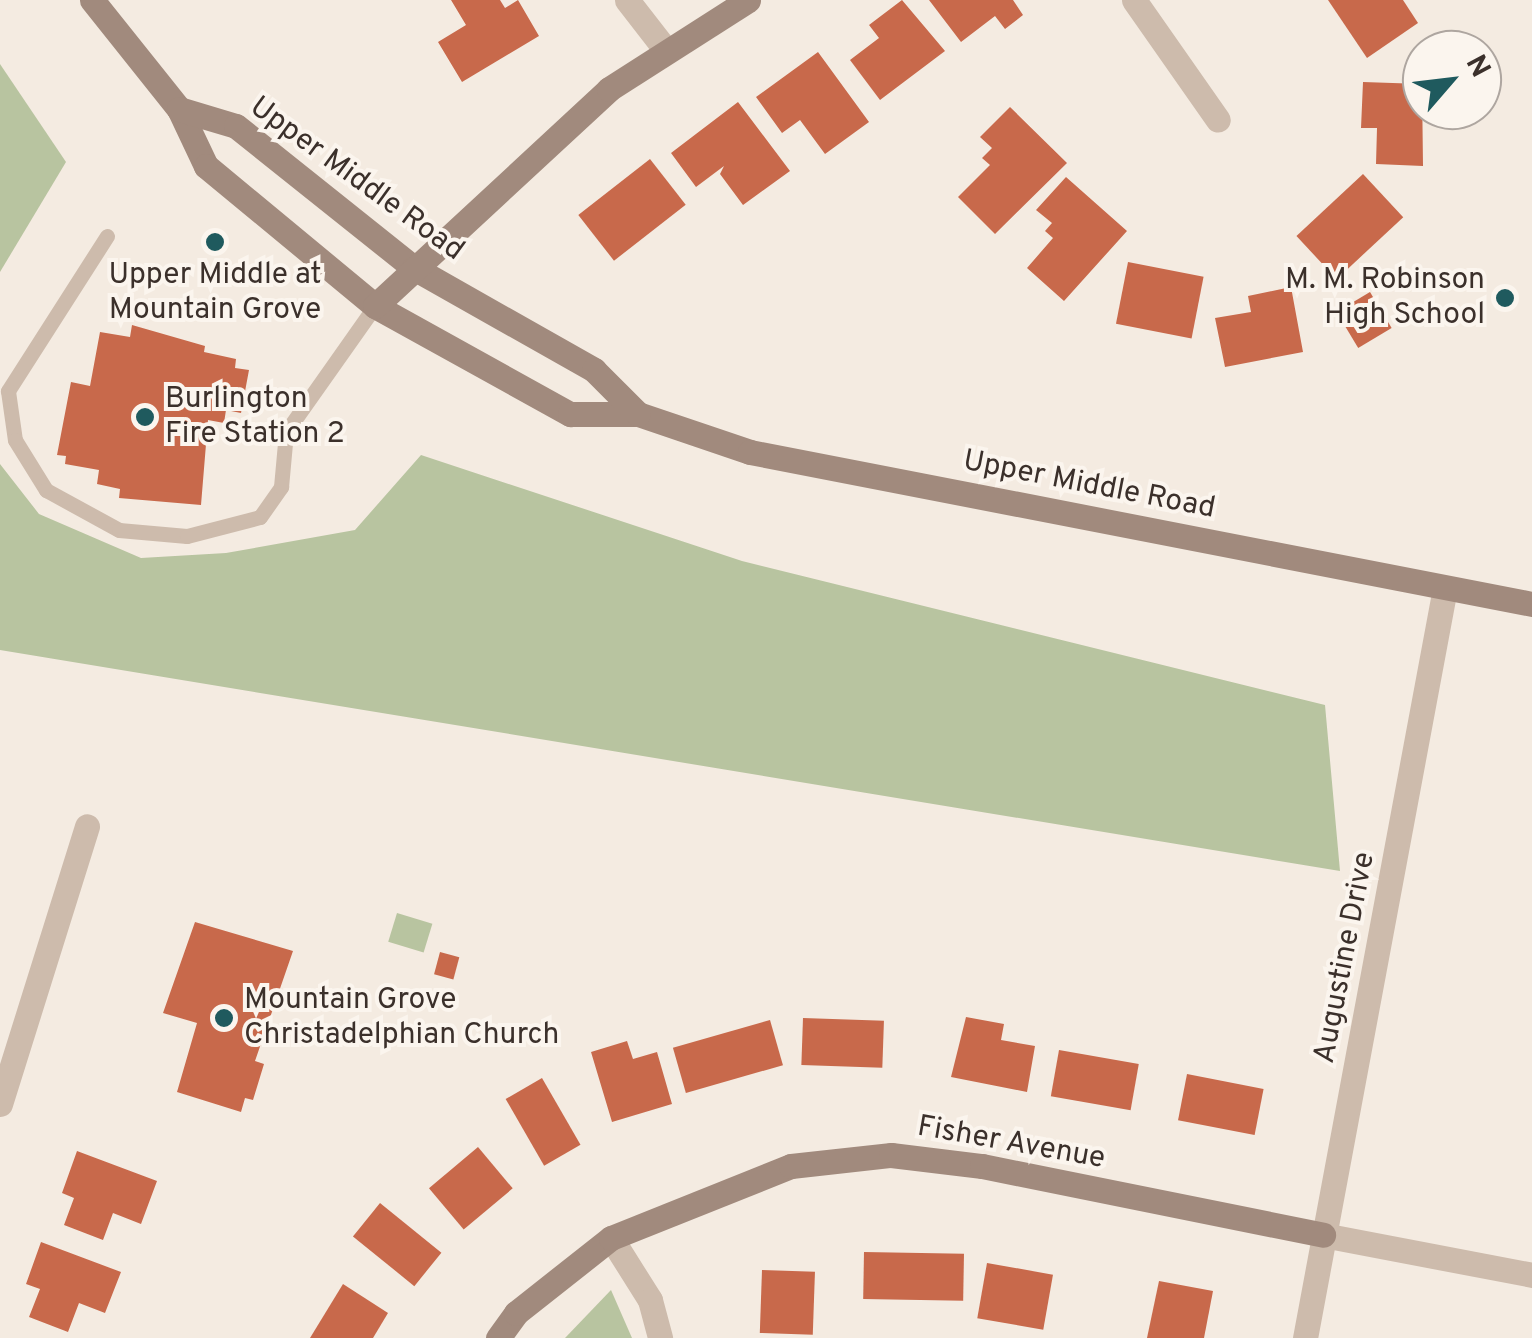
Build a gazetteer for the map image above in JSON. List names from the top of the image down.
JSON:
{
  "streets": {
    "main road": ["Upper Middle Road", "Fisher Avenue"],
    "street": ["Augustine Drive"]
  },
  "crossings": [
    ["Upper Middle Road", "Augustine Drive"],
    ["Augustine Drive", "Fisher Avenue"]
  ],
  "places": [
    "Upper Middle at Mountain Grove",
    "M. M. Robinson High School",
    "Burlington Fire Station 2",
    "Mountain Grove Christadelphian Church"
  ],
  "north": "top right"
}
